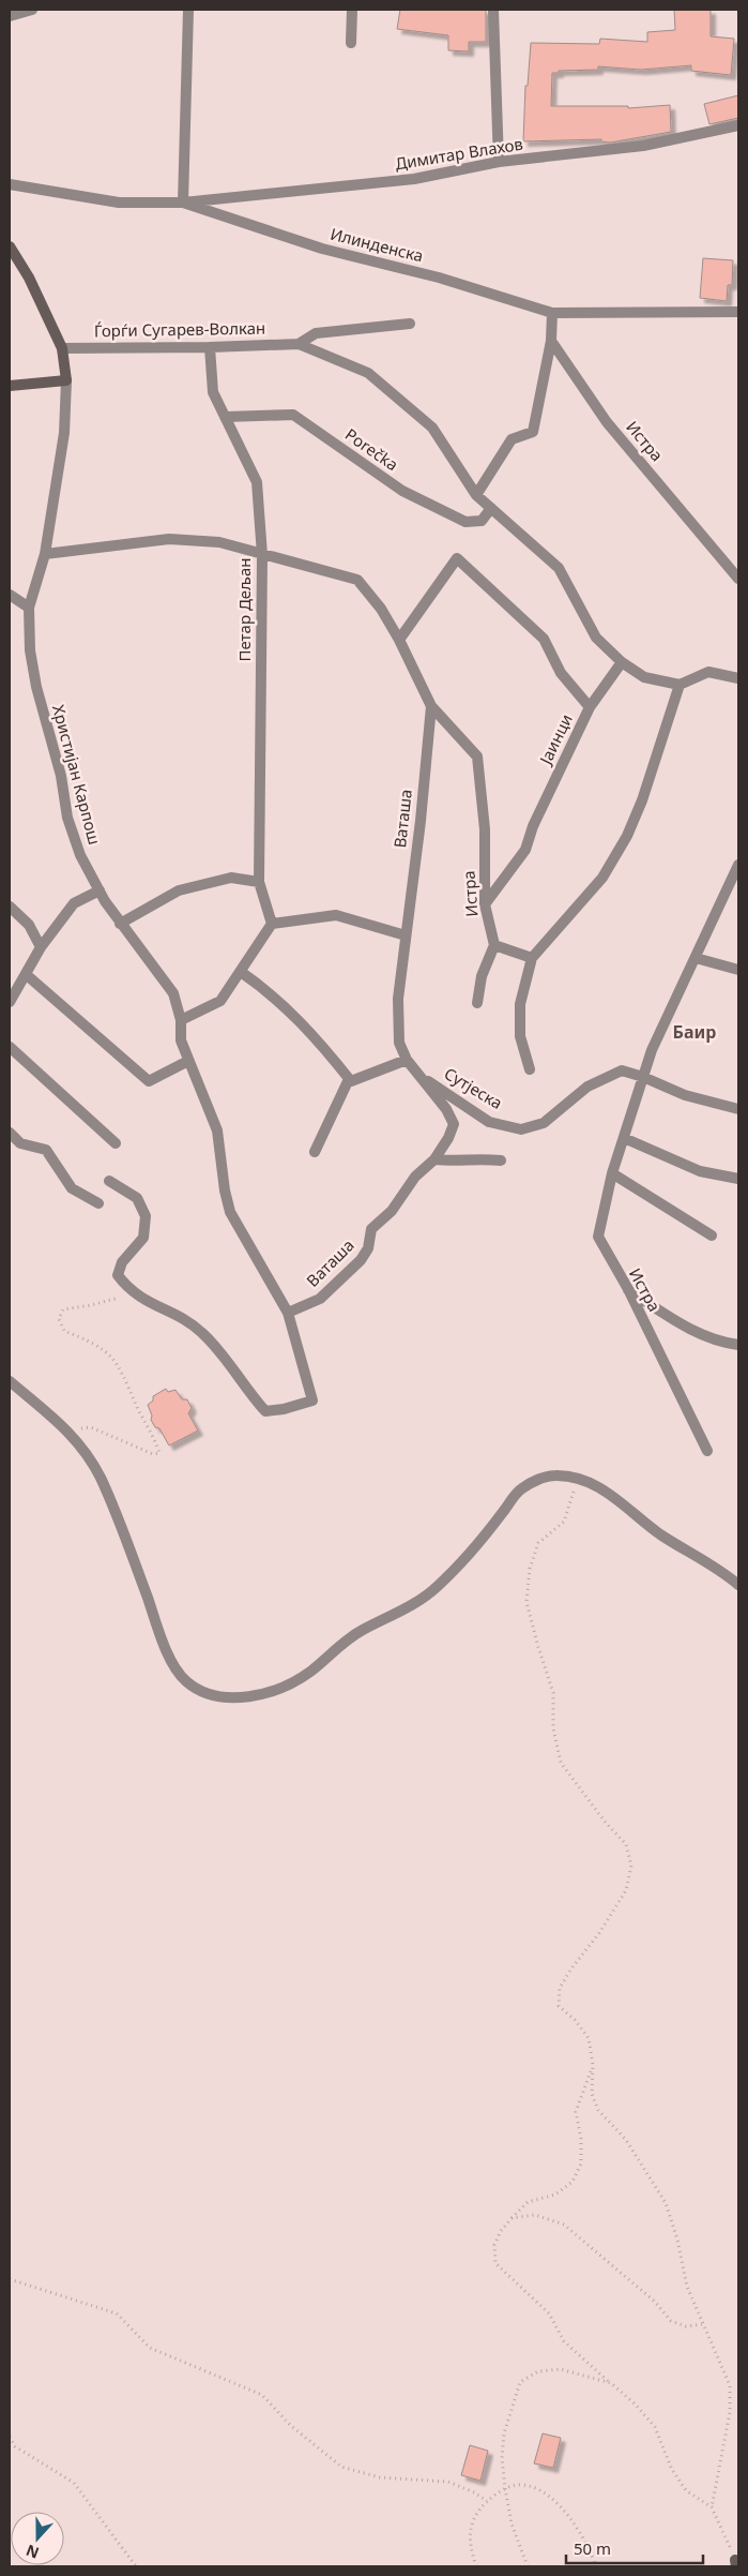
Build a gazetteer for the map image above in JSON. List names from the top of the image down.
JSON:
{
  "streets": {
    "street": [
      "Димитар Влахов",
      "Илинденска",
      "Ѓорѓи Сугарев-Волкан",
      "Истра",
      "Porečka",
      "Петар Дељан",
      "Јаинци",
      "Христијан Карпош",
      "Ваташа",
      "Сутјеска"
    ]
  },
  "crossings": [
    ["Димитар Влахов", "Илинденска"],
    ["Ѓорѓи Сугарев-Волкан", "Porečka"],
    ["Ѓорѓи Сугарев-Волкан", "Петар Дељан"],
    ["Ѓорѓи Сугарев-Волкан", "Христијан Карпош"],
    ["Истра", "Јаинци"],
    ["Истра", "Ваташа"],
    ["Истра", "Сутјеска"],
    ["Porečka", "Петар Дељан"],
    ["Христијан Карпош", "Ваташа"],
    ["Ваташа", "Сутјеска"]
  ],
  "districts": ["Баир"],
  "scale_bar": "50 m",
  "north": "bottom"
}
